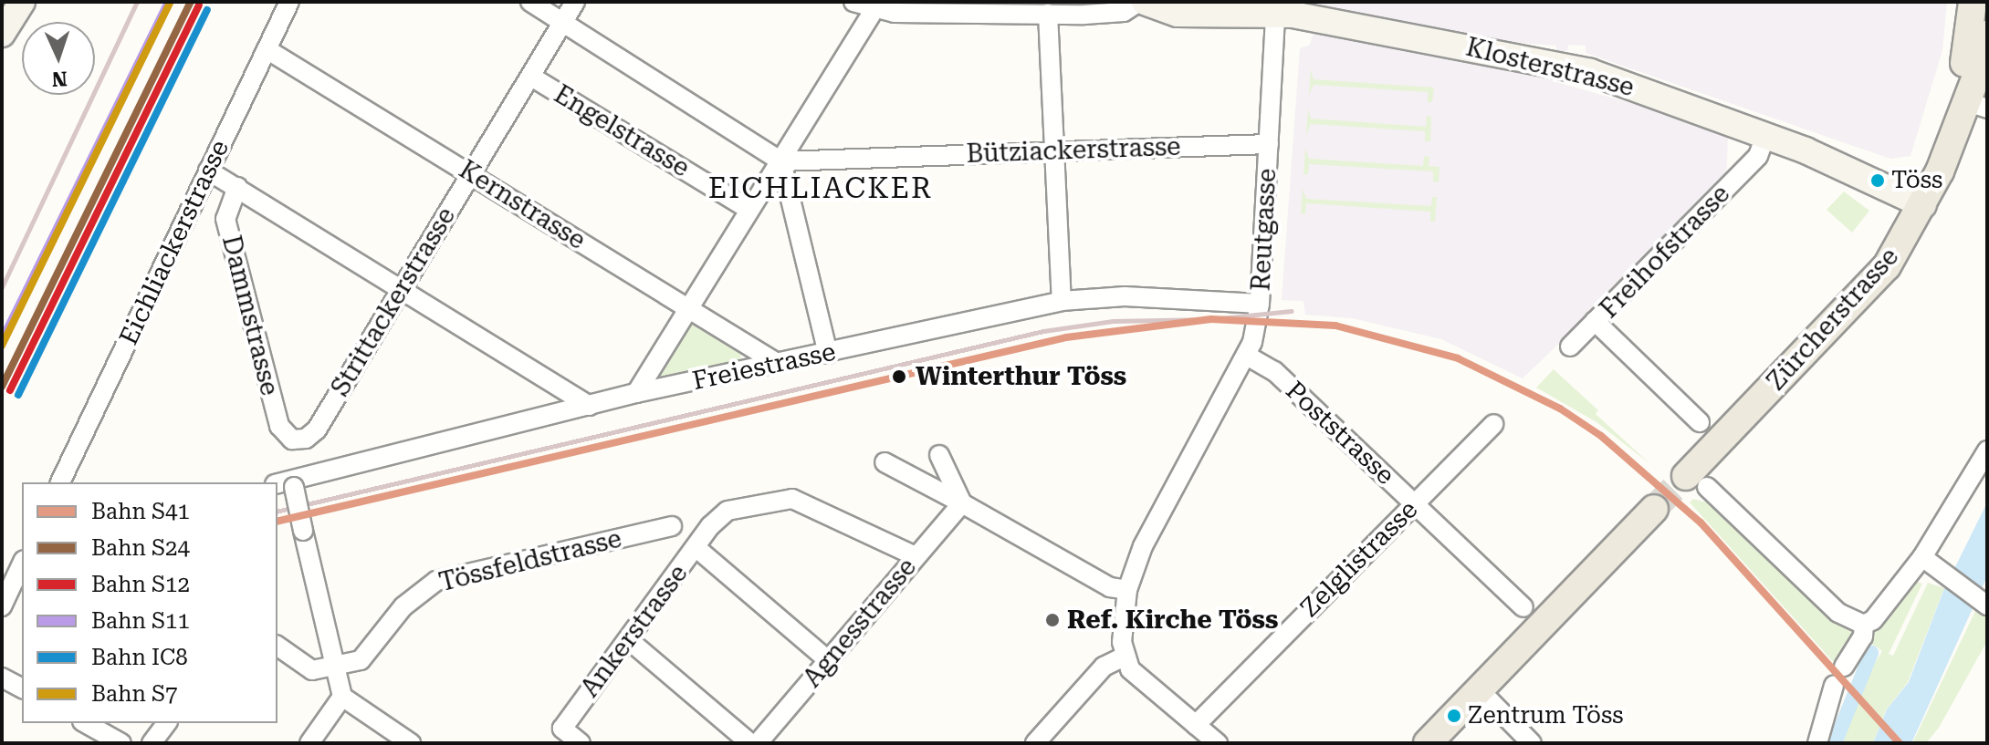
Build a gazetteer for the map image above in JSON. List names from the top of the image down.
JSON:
{
  "streets": {
    "main road": ["Zürcherstrasse"],
    "street": [
      "Klosterstrasse",
      "Engelstrasse",
      "Bütziackerstrasse",
      "Kernstrasse",
      "Reutgasse",
      "Eichliackerstrasse",
      "Freihofstrasse",
      "Strittackerstrasse",
      "Dammstrasse",
      "Freiestrasse",
      "Poststrasse",
      "Zelglistrasse",
      "Tössfeldstrasse",
      "Agnesstrasse",
      "Ankerstrasse"
    ]
  },
  "crossings": [
    ["Klosterstrasse", "Reutgasse"],
    ["Klosterstrasse", "Freihofstrasse"],
    ["Klosterstrasse", "Zürcherstrasse"],
    ["Engelstrasse", "Strittackerstrasse"],
    ["Bütziackerstrasse", "Reutgasse"],
    ["Kernstrasse", "Eichliackerstrasse"],
    ["Kernstrasse", "Strittackerstrasse"],
    ["Kernstrasse", "Freiestrasse"],
    ["Reutgasse", "Freiestrasse"],
    ["Reutgasse", "Poststrasse"],
    ["Strittackerstrasse", "Dammstrasse"],
    ["Poststrasse", "Zelglistrasse"],
    ["Agnesstrasse", "Ankerstrasse"]
  ],
  "districts": ["EICHLIACKER"],
  "places": [
    "Töss",
    "Winterthur Töss",
    "Ref. Kirche Töss",
    "Zentrum Töss"
  ],
  "lines": [
    "rail line S24",
    "rail line S11",
    "rail line S7",
    "rail line S12",
    "rail line IC8",
    "rail line S41"
  ],
  "legend": [
    "Bahn S41",
    "Bahn S24",
    "Bahn S12",
    "Bahn S11",
    "Bahn IC8",
    "Bahn S7"
  ],
  "north": "bottom"
}
